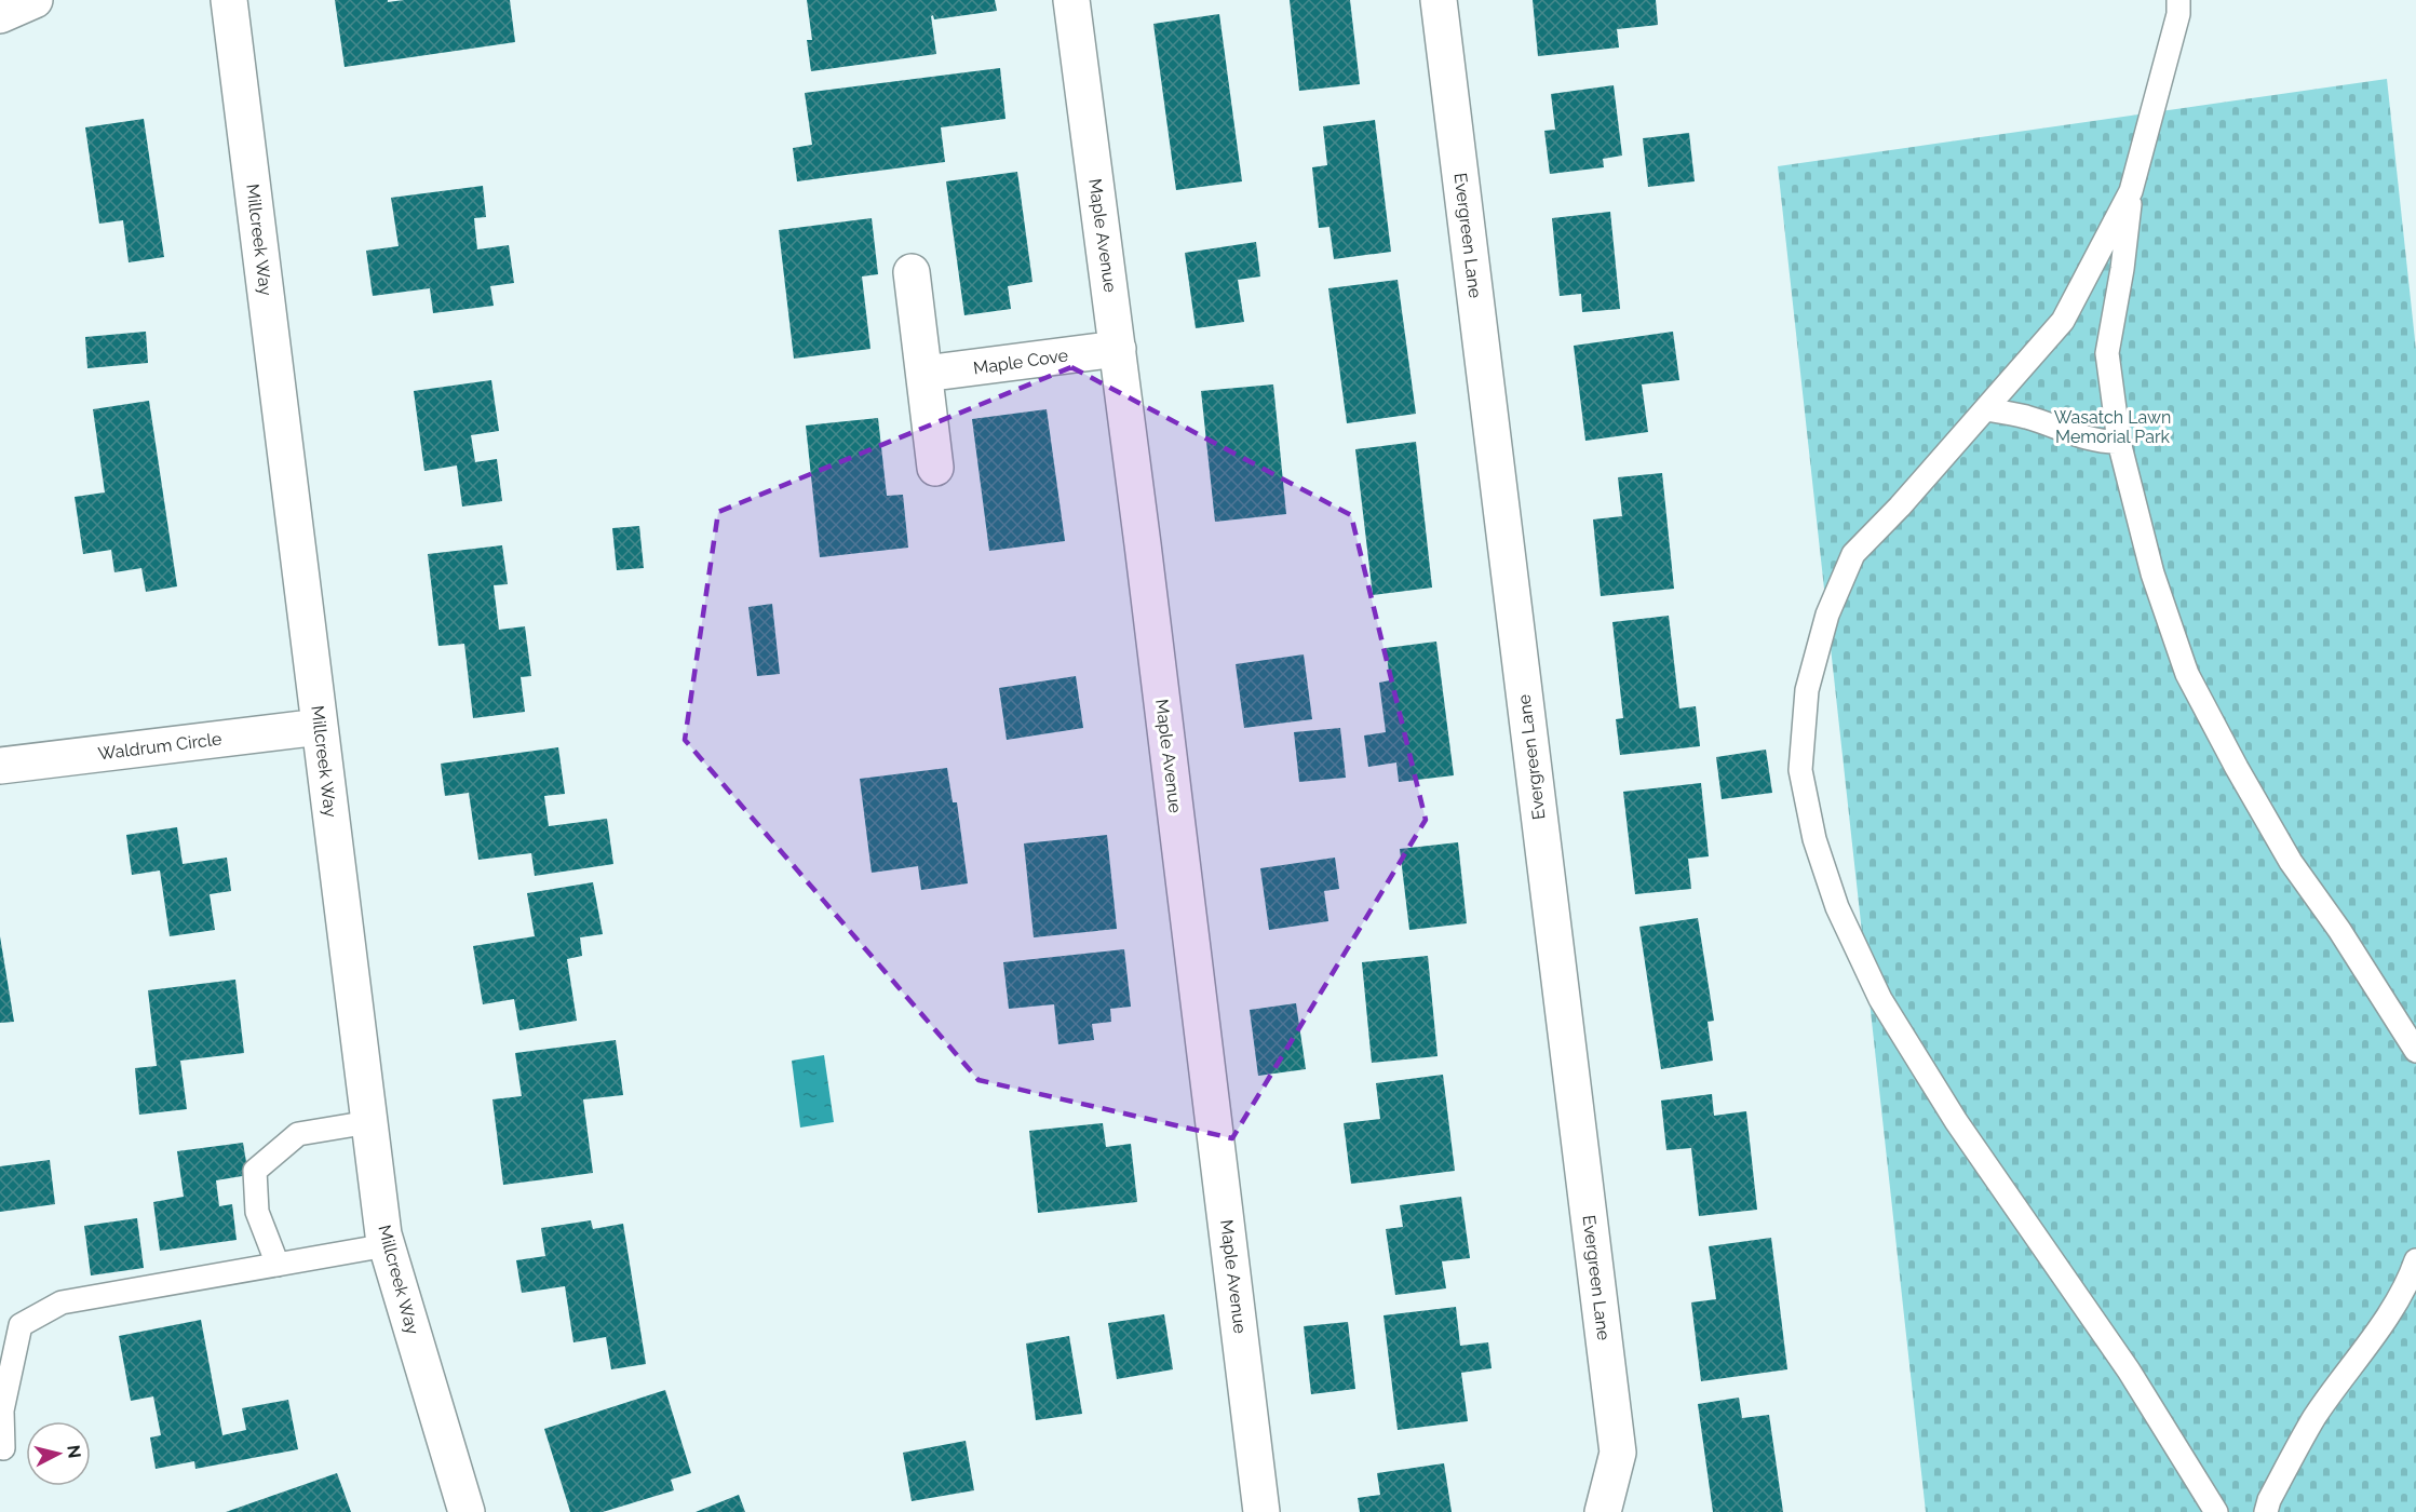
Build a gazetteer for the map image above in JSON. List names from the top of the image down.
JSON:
{
  "streets": {
    "street": [
      "Maple Avenue",
      "Evergreen Lane",
      "Millcreek Way",
      "Maple Cove",
      "Waldrum Circle"
    ]
  },
  "crossings": [
    ["Maple Avenue", "Maple Cove"],
    ["Millcreek Way", "Waldrum Circle"]
  ],
  "parks": ["Wasatch Lawn Memorial Park"],
  "north": "right"
}
